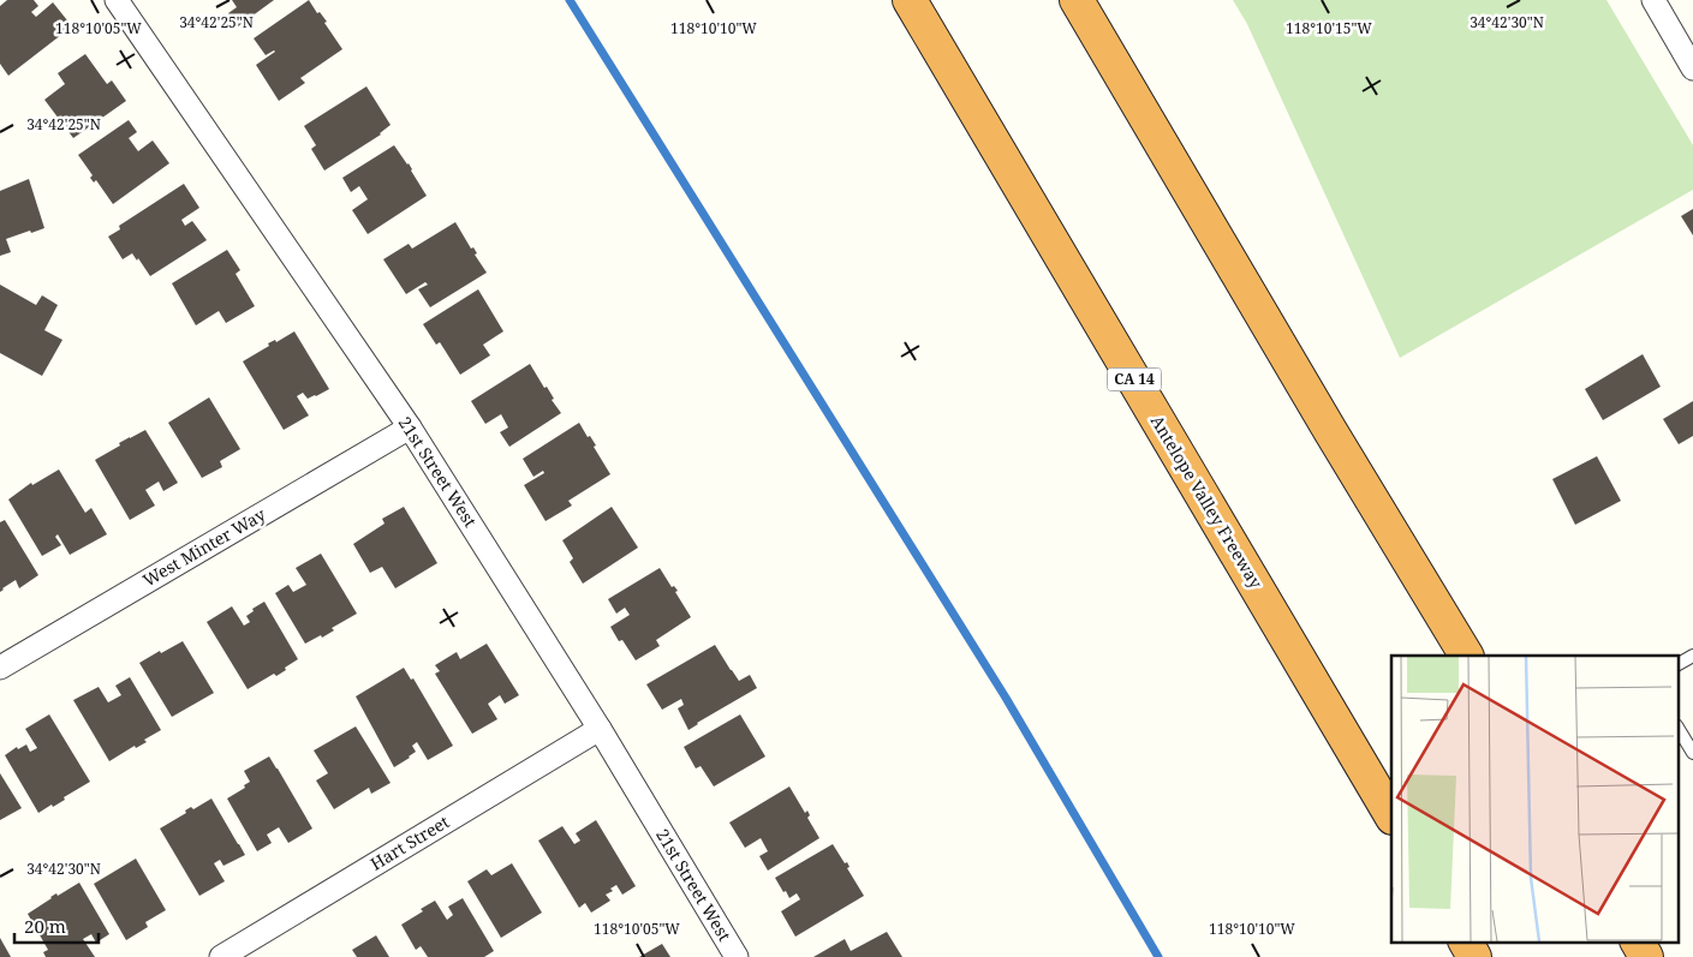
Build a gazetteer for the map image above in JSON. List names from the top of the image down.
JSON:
{
  "streets": {
    "highway": ["CA 14", "Antelope Valley Freeway"],
    "street": ["21st Street West", "West Minter Way", "Hart Street"]
  },
  "crossings": [
    ["21st Street West", "West Minter Way"],
    ["21st Street West", "Hart Street"]
  ],
  "scale_bar": "20 m",
  "coordinates": [
    "34°42'25\"N",
    "34°42'30\"N",
    "118°10'05\"W",
    "118°10'10\"W",
    "118°10'15\"W"
  ]
}
